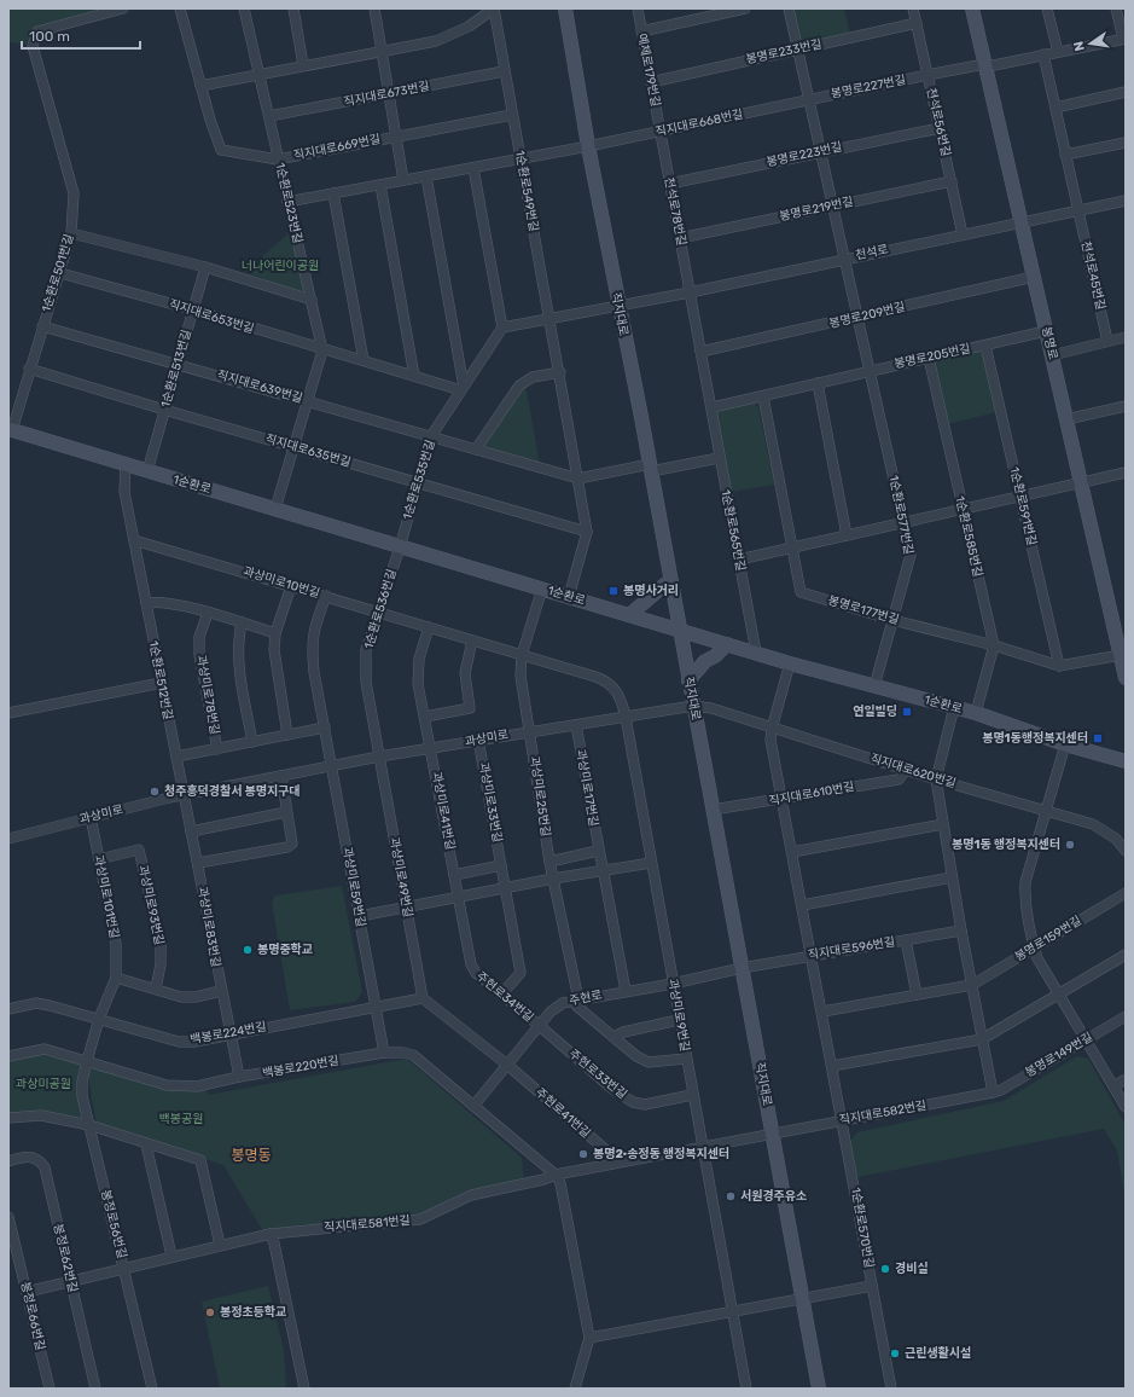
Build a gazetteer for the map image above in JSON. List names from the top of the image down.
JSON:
{
  "streets": {
    "street": [
      "봉명로233번길",
      "예체로179번길",
      "봉명로227번길",
      "직지대로673번길",
      "천석로56번길",
      "직지대로668번길",
      "직지대로669번길",
      "봉명로223번길",
      "1순환로549번길",
      "1순환로523번길",
      "봉명로219번길",
      "천석로78번길",
      "천석로",
      "1순환로501번길",
      "천석로45번길",
      "직지대로",
      "봉명로209번길",
      "직지대로653번길",
      "봉명로",
      "봉명로205번길",
      "1순환로513번길",
      "직지대로639번길",
      "직지대로635번길",
      "1순환로535번길",
      "1순환로",
      "1순환로591번길",
      "1순환로577번길",
      "1순환로565번길",
      "1순환로585번길",
      "과상미로10번길",
      "1순환로536번길",
      "봉명로177번길",
      "1순환로512번길",
      "과상미로78번길",
      "과상미로",
      "직지대로620번길",
      "과상미로17번길",
      "직지대로610번길",
      "과상미로25번길",
      "과상미로33번길",
      "과상미로41번길",
      "과상미로49번길",
      "과상미로59번길",
      "과상미로101번길",
      "과상미로93번길",
      "과상미로83번길",
      "봉명로159번길",
      "직지대로596번길",
      "주현로34번길",
      "주현로",
      "과상미로9번길",
      "백봉로224번길",
      "봉명로149번길",
      "백봉로220번길",
      "주현로33번길",
      "주현로41번길",
      "직지대로582번길",
      "봉정로56번길",
      "직지대로581번길",
      "1순환로570번길",
      "봉정로62번길",
      "봉정로66번길"
    ]
  },
  "crossings": [
    ["봉명로233번길", "예체로179번길"],
    ["봉명로233번길", "천석로56번길"],
    ["봉명로233번길", "1순환로577번길"],
    ["예체로179번길", "직지대로668번길"],
    ["예체로179번길", "천석로78번길"],
    ["봉명로227번길", "천석로56번길"],
    ["봉명로227번길", "직지대로668번길"],
    ["봉명로227번길", "천석로45번길"],
    ["봉명로227번길", "봉명로"],
    ["봉명로227번길", "1순환로577번길"],
    ["직지대로673번길", "1순환로549번길"],
    ["직지대로673번길", "1순환로523번길"],
    ["천석로56번길", "봉명로223번길"],
    ["천석로56번길", "봉명로219번길"],
    ["천석로56번길", "천석로"],
    ["직지대로668번길", "1순환로549번길"],
    ["직지대로668번길", "1순환로523번길"],
    ["직지대로668번길", "천석로78번길"],
    ["직지대로668번길", "직지대로"],
    ["직지대로668번길", "1순환로577번길"],
    ["직지대로669번길", "1순환로549번길"],
    ["직지대로669번길", "1순환로523번길"],
    ["봉명로223번길", "천석로78번길"],
    ["봉명로223번길", "1순환로577번길"],
    ["1순환로549번길", "직지대로639번길"],
    ["1순환로549번길", "직지대로635번길"],
    ["1순환로549번길", "1순환로"],
    ["1순환로523번길", "직지대로653번길"],
    ["1순환로523번길", "직지대로639번길"],
    ["1순환로523번길", "직지대로635번길"],
    ["1순환로523번길", "1순환로"],
    ["봉명로219번길", "천석로78번길"],
    ["봉명로219번길", "1순환로577번길"],
    ["천석로78번길", "천석로"],
    ["천석로78번길", "봉명로209번길"],
    ["천석로78번길", "1순환로565번길"],
    ["천석로", "천석로45번길"],
    ["천석로", "직지대로"],
    ["천석로", "봉명로"],
    ["천석로", "1순환로577번길"],
    ["1순환로501번길", "직지대로653번길"],
    ["1순환로501번길", "직지대로639번길"],
    ["1순환로501번길", "직지대로635번길"],
    ["1순환로501번길", "1순환로"],
    ["직지대로", "직지대로639번길"],
    ["직지대로", "1순환로"],
    ["직지대로", "과상미로"],
    ["직지대로", "직지대로620번길"],
    ["직지대로", "직지대로610번길"],
    ["직지대로", "직지대로596번길"],
    ["직지대로", "주현로"],
    ["직지대로", "직지대로582번길"],
    ["직지대로", "직지대로581번길"],
    ["봉명로209번길", "봉명로"],
    ["봉명로209번길", "1순환로577번길"],
    ["봉명로209번길", "1순환로565번길"],
    ["직지대로653번길", "1순환로513번길"],
    ["직지대로653번길", "1순환로535번길"],
    ["봉명로", "봉명로205번길"],
    ["봉명로", "봉명로177번길"],
    ["봉명로205번길", "1순환로591번길"],
    ["봉명로205번길", "1순환로577번길"],
    ["봉명로205번길", "1순환로565번길"],
    ["봉명로205번길", "1순환로585번길"],
    ["봉명로205번길", "봉명로177번길"],
    ["1순환로513번길", "직지대로639번길"],
    ["1순환로513번길", "직지대로635번길"],
    ["1순환로513번길", "1순환로"],
    ["직지대로639번길", "1순환로535번길"],
    ["직지대로639번길", "1순환로565번길"],
    ["직지대로635번길", "1순환로535번길"],
    ["1순환로535번길", "1순환로"],
    ["1순환로535번길", "1순환로536번길"],
    ["1순환로", "1순환로577번길"],
    ["1순환로", "1순환로565번길"],
    ["1순환로", "1순환로585번길"],
    ["1순환로", "1순환로536번길"],
    ["1순환로", "1순환로512번길"],
    ["1순환로", "과상미로25번길"],
    ["1순환로", "1순환로570번길"],
    ["1순환로591번길", "봉명로177번길"],
    ["1순환로577번길", "봉명로177번길"],
    ["1순환로585번길", "봉명로177번길"],
    ["과상미로10번길", "1순환로536번길"],
    ["과상미로10번길", "1순환로512번길"],
    ["과상미로10번길", "과상미로"],
    ["과상미로10번길", "과상미로25번길"],
    ["과상미로10번길", "과상미로59번길"],
    ["과상미로10번길", "과상미로9번길"],
    ["1순환로536번길", "과상미로"],
    ["1순환로536번길", "과상미로49번길"],
    ["1순환로512번길", "과상미로"],
    ["1순환로512번길", "과상미로83번길"],
    ["과상미로", "직지대로620번길"],
    ["과상미로", "과상미로17번길"],
    ["과상미로", "과상미로25번길"],
    ["과상미로", "과상미로33번길"],
    ["과상미로", "과상미로41번길"],
    ["과상미로", "과상미로49번길"],
    ["과상미로", "과상미로59번길"],
    ["과상미로", "과상미로101번길"],
    ["과상미로", "과상미로83번길"],
    ["과상미로", "과상미로9번길"],
    ["직지대로620번길", "직지대로610번길"],
    ["직지대로620번길", "1순환로570번길"],
    ["과상미로17번길", "주현로"],
    ["직지대로610번길", "1순환로570번길"],
    ["과상미로25번길", "주현로"],
    ["과상미로41번길", "주현로34번길"],
    ["과상미로49번길", "백봉로224번길"],
    ["과상미로49번길", "주현로41번길"],
    ["과상미로59번길", "백봉로224번길"],
    ["과상미로59번길", "백봉로220번길"],
    ["과상미로101번길", "과상미로93번길"],
    ["과상미로101번길", "백봉로224번길"],
    ["과상미로101번길", "백봉로220번길"],
    ["과상미로101번길", "봉정로56번길"],
    ["과상미로83번길", "백봉로224번길"],
    ["과상미로83번길", "백봉로220번길"],
    ["직지대로596번길", "주현로"],
    ["직지대로596번길", "1순환로570번길"],
    ["주현로34번길", "주현로"],
    ["주현로34번길", "주현로33번길"],
    ["주현로", "과상미로9번길"],
    ["주현로", "백봉로220번길"],
    ["주현로", "주현로33번길"],
    ["주현로", "주현로41번길"],
    ["과상미로9번길", "주현로33번길"],
    ["과상미로9번길", "직지대로581번길"],
    ["백봉로224번길", "주현로41번길"],
    ["봉명로149번길", "직지대로582번길"],
    ["백봉로220번길", "봉정로56번길"],
    ["백봉로220번길", "직지대로581번길"],
    ["주현로41번길", "직지대로581번길"],
    ["직지대로582번길", "직지대로581번길"],
    ["직지대로582번길", "1순환로570번길"],
    ["봉정로56번길", "직지대로581번길"],
    ["직지대로581번길", "봉정로62번길"],
    ["직지대로581번길", "봉정로66번길"]
  ],
  "districts": ["봉명동"],
  "parks": ["너나어린이공원", "과상미공원", "백봉공원"],
  "places": {
    "transit": ["봉명사거리", "연일빌딩", "봉명1동행정복지센터"],
    "other": [
      "청주흥덕경찰서 봉명지구대",
      "봉명1동 행정복지센터",
      "봉명중학교",
      "봉명2·송정동 행정복지센터",
      "서원경주유소",
      "경비실",
      "봉정초등학교",
      "근린생활시설"
    ]
  },
  "scale_bar": "100 m",
  "north": "left"
}
